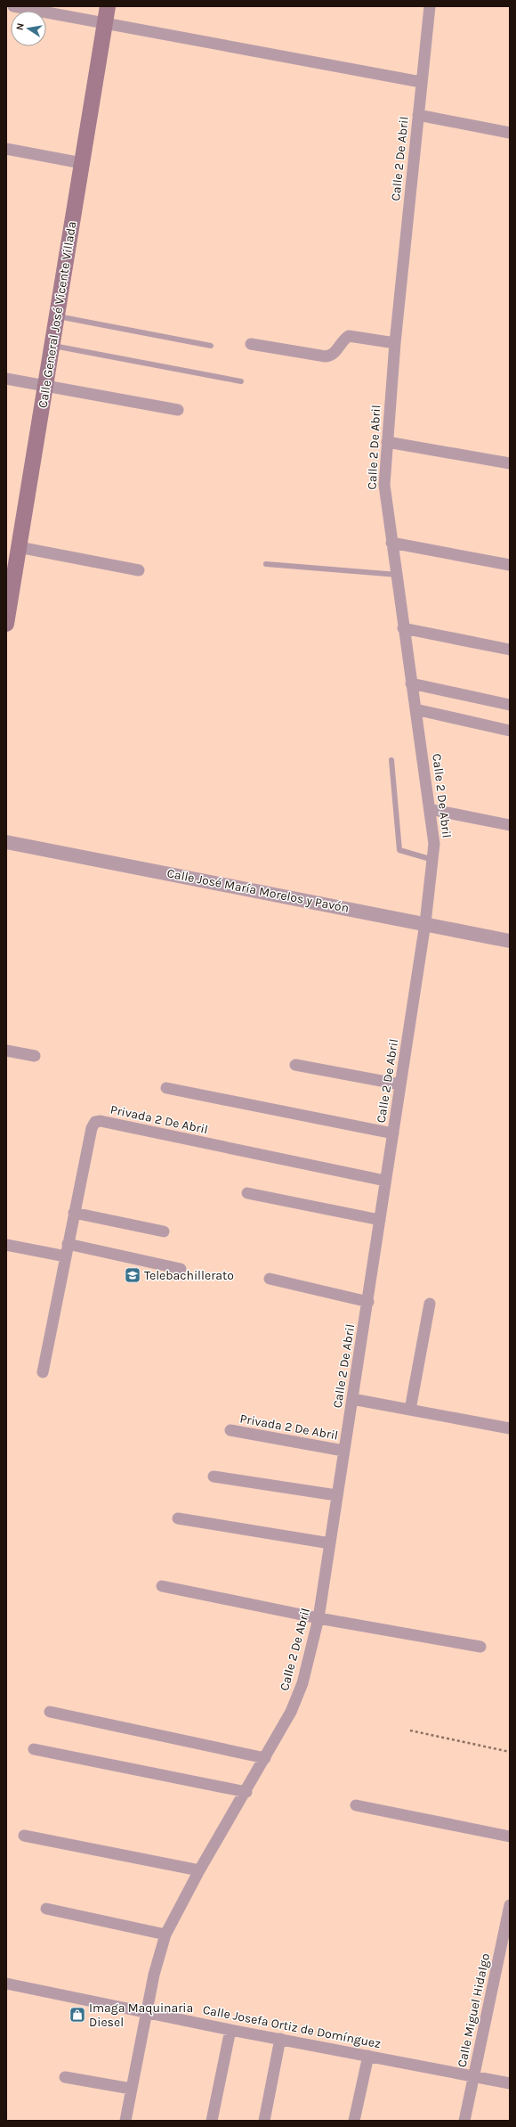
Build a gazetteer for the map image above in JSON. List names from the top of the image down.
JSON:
{
  "streets": {
    "main road": ["Calle General José Vicente Villada"],
    "street": [
      "Calle 2 De Abril",
      "Calle José María Morelos y Pavón",
      "Privada 2 De Abril",
      "Calle Miguel Hidalgo",
      "Calle Josefa Ortiz de Domínguez"
    ]
  },
  "crossings": [
    ["Calle 2 De Abril", "Calle José María Morelos y Pavón"],
    ["Calle 2 De Abril", "Privada 2 De Abril"],
    ["Calle 2 De Abril", "Calle Josefa Ortiz de Domínguez"],
    ["Calle Miguel Hidalgo", "Calle Josefa Ortiz de Domínguez"]
  ],
  "places": {
    "school or university": ["Telebachillerato"],
    "shop": ["Imaga Maquinaria Diesel"]
  },
  "north": "left"
}
